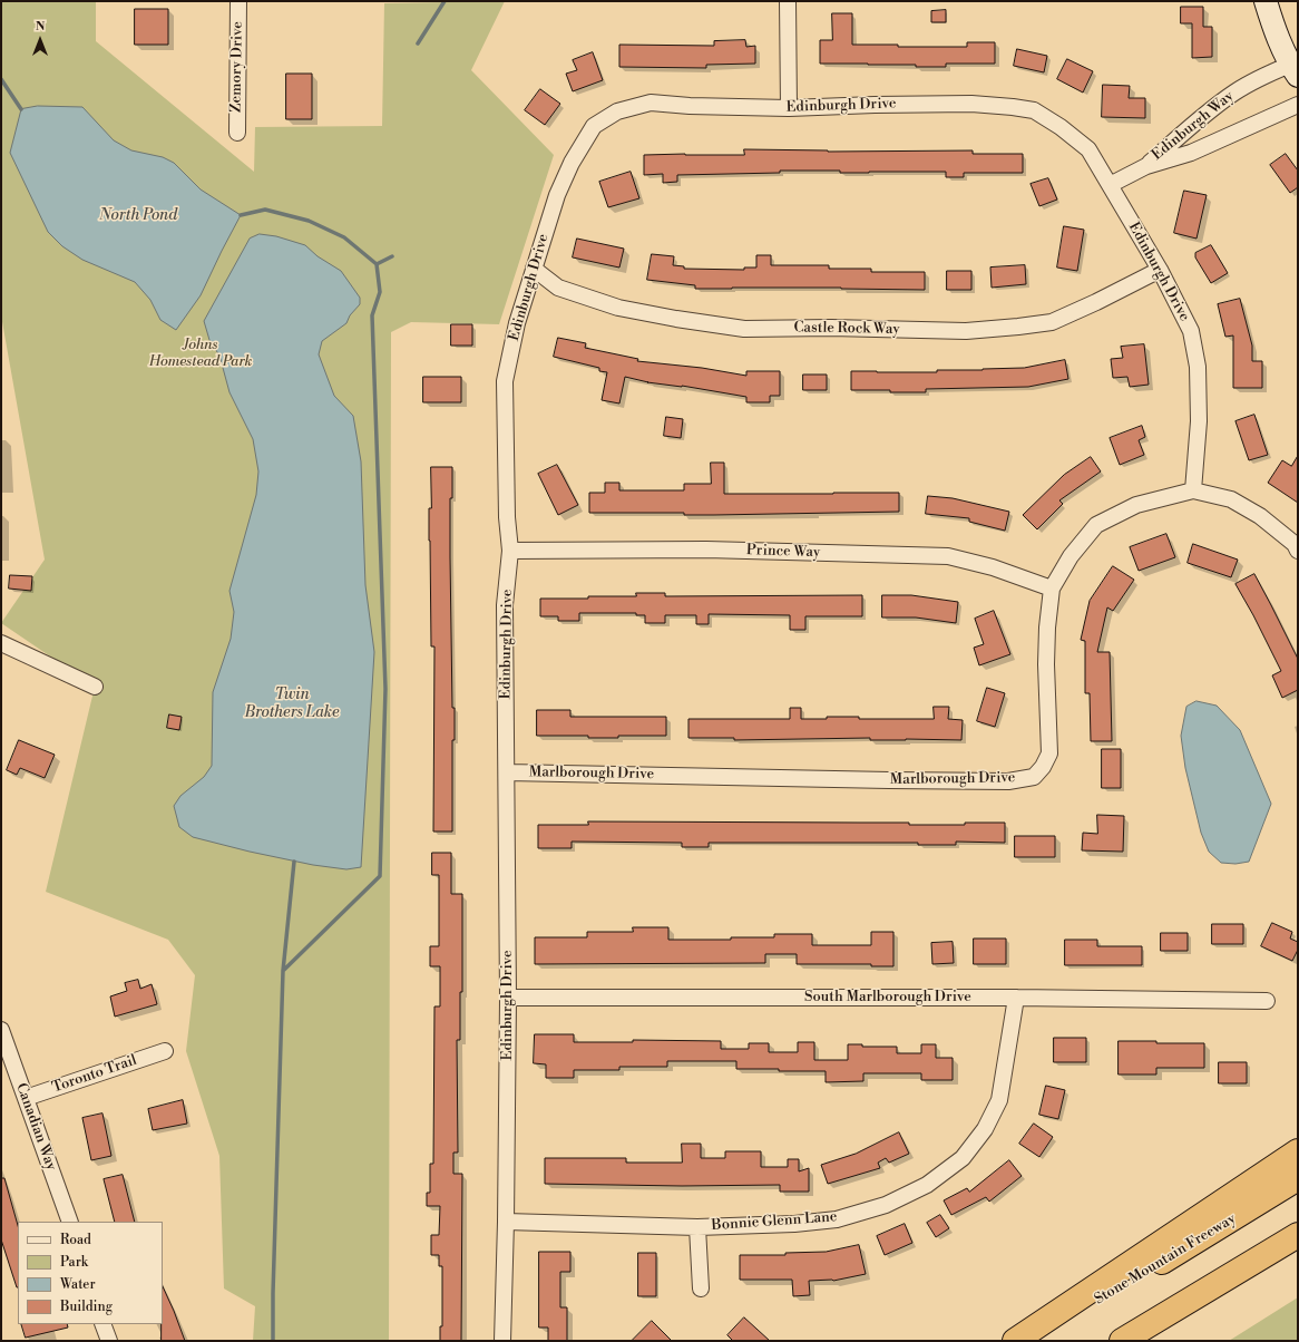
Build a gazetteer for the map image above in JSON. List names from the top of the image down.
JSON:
{
  "streets": {
    "highway": ["Stone Mountain Freeway"],
    "street": [
      "Zemory Drive",
      "Edinburgh Drive",
      "Edinburgh Way",
      "Castle Rock Way",
      "Prince Way",
      "Marlborough Drive",
      "South Marlborough Drive",
      "Toronto Trail",
      "Canadian Way",
      "Bonnie Glenn Lane"
    ]
  },
  "crossings": [
    ["Edinburgh Drive", "Edinburgh Way"],
    ["Edinburgh Drive", "Castle Rock Way"],
    ["Edinburgh Drive", "Prince Way"],
    ["Edinburgh Drive", "Marlborough Drive"],
    ["Edinburgh Drive", "South Marlborough Drive"],
    ["Edinburgh Drive", "Bonnie Glenn Lane"],
    ["Prince Way", "Marlborough Drive"],
    ["South Marlborough Drive", "Bonnie Glenn Lane"],
    ["Toronto Trail", "Canadian Way"]
  ],
  "water": ["North Pond", "Twin Brothers Lake"],
  "parks": ["Johns Homestead Park"],
  "legend": [
    "Road",
    "Park",
    "Water",
    "Building"
  ],
  "north": "top"
}
